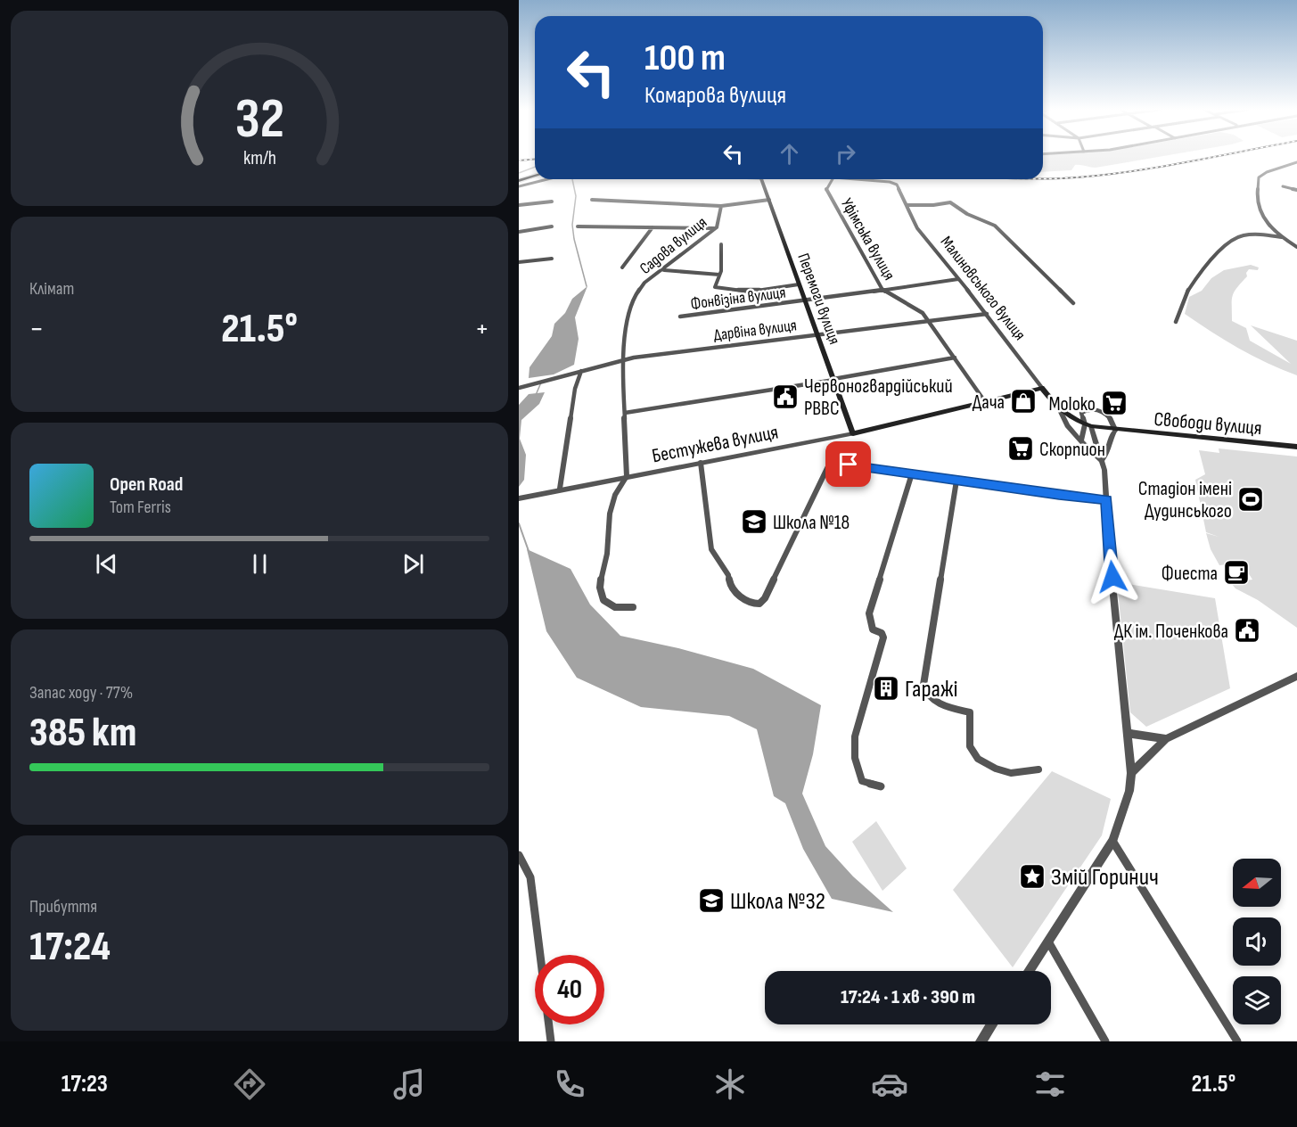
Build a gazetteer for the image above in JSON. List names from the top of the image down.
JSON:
{
  "streets": {
    "main road": [
      "Малиновського вулиця",
      "Перемоги вулиця",
      "Свободи вулиця",
      "Бестужева вулиця"
    ],
    "street": [
      "Уфімська вулиця",
      "Садова вулиця",
      "Фонвізіна вулиця",
      "Дарвіна вулиця"
    ]
  },
  "crossings": [
    ["Уфімська вулиця", "Малиновського вулиця"],
    ["Уфімська вулиця", "Фонвізіна вулиця"],
    ["Уфімська вулиця", "Дарвіна вулиця"],
    ["Уфімська вулиця", "Бестужева вулиця"],
    ["Садова вулиця", "Перемоги вулиця"],
    ["Садова вулиця", "Дарвіна вулиця"],
    ["Садова вулиця", "Бестужева вулиця"],
    ["Малиновського вулиця", "Фонвізіна вулиця"],
    ["Малиновського вулиця", "Дарвіна вулиця"],
    ["Малиновського вулиця", "Свободи вулиця"],
    ["Малиновського вулиця", "Бестужева вулиця"],
    ["Фонвізіна вулиця", "Перемоги вулиця"],
    ["Перемоги вулиця", "Дарвіна вулиця"],
    ["Перемоги вулиця", "Бестужева вулиця"]
  ],
  "places": {
    "public building": ["Червоногвардійський РВВС", "ДК ім. Поченкова"],
    "shop": ["Дача"],
    "supermarket": ["Moloko", "Скорпион"],
    "sports": ["Стадіон імені Дудинського"],
    "school or university": ["Школа №18", "Школа №32"],
    "cafe": ["Фиеста"],
    "building": ["Гаражі"],
    "place": ["Змій Горинич"]
  },
  "north": "left",
  "page": {
    "turn": ["100 m", "Комарова вулиця"],
    "tile": [
      "Клімат",
      ["Запас ходу · 77%", "385 km"],
      ["Прибуття", "17:24"]
    ],
    "heat": ["−", "21.5°", "+"],
    "song": ["Open Road", "Tom Ferris"],
    "limit": "40",
    "trip": "17:24 · 1 хв · 390 m",
    "tabs": ["17:23", "21.5°"],
    "gauge": ["32", "km/h"]
  }
}
